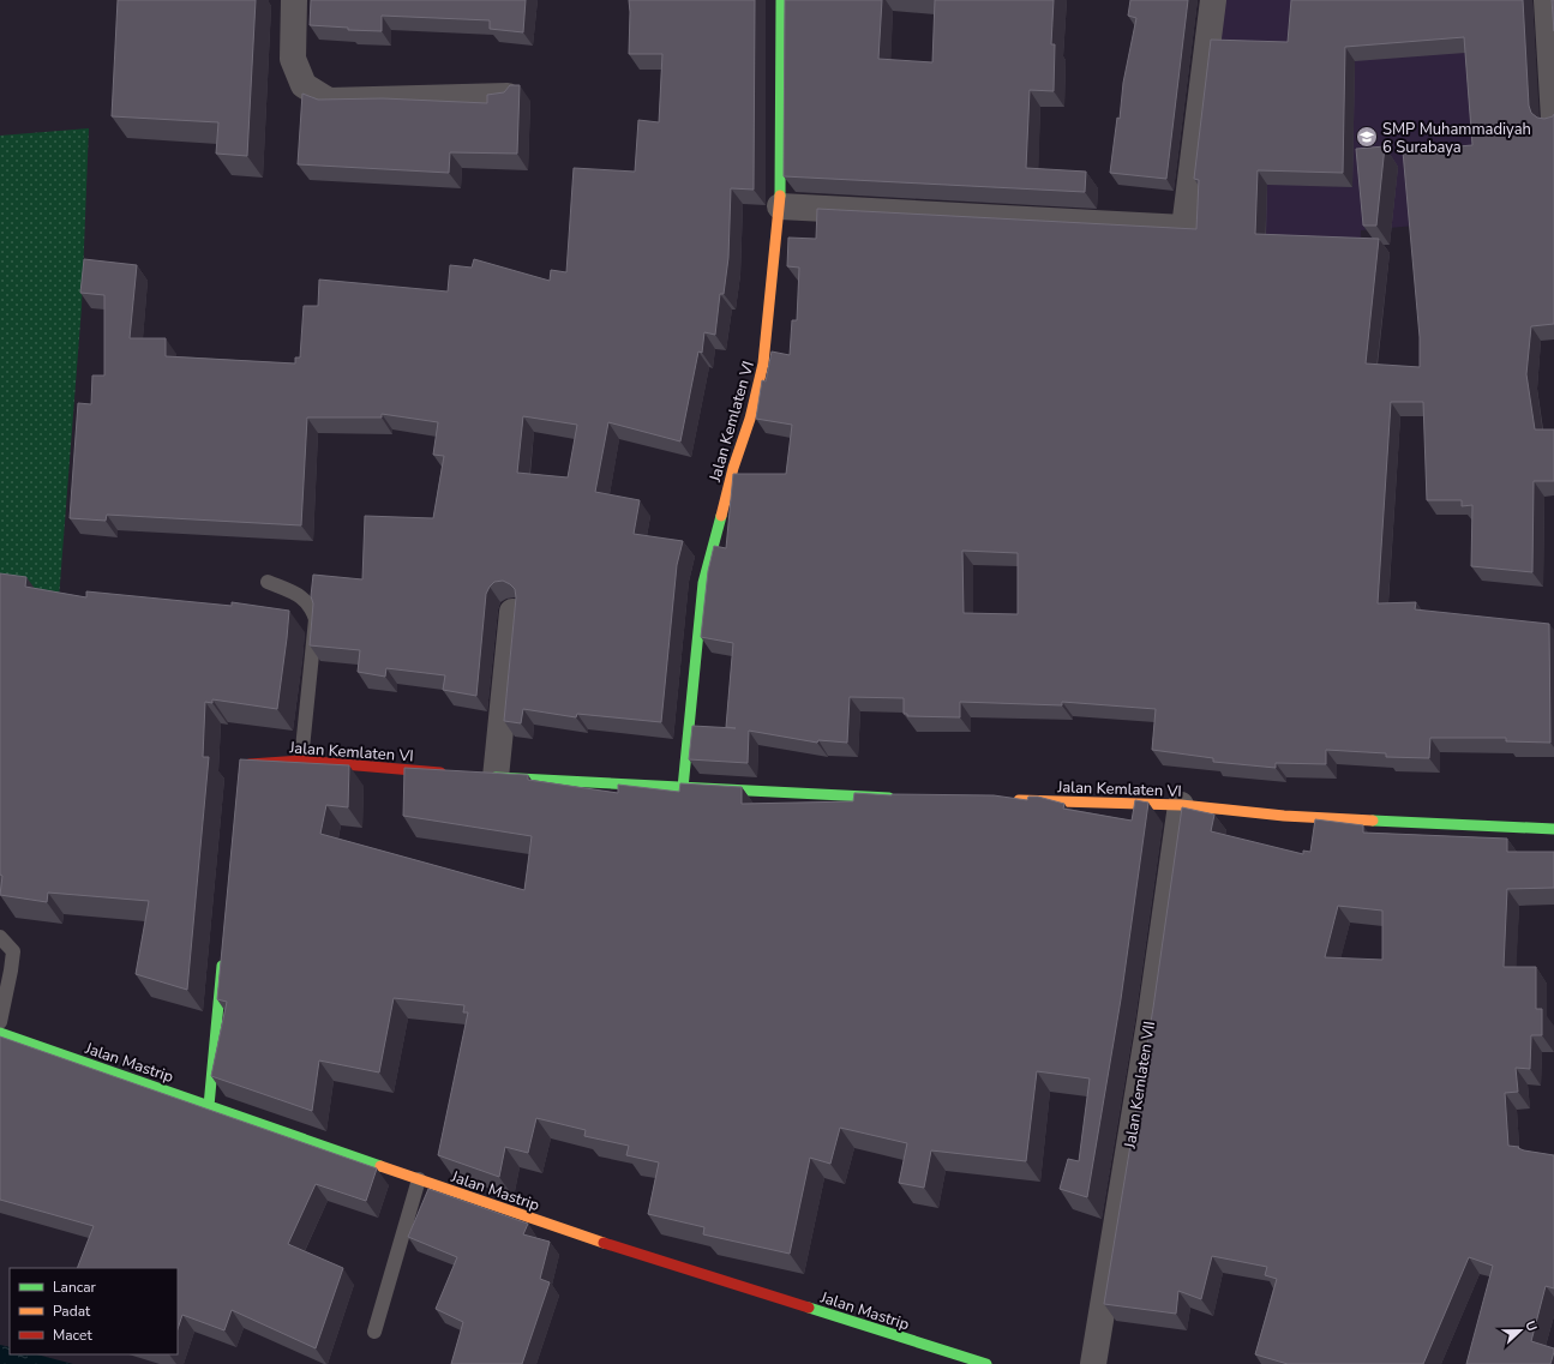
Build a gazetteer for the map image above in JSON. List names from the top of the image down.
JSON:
{
  "streets": {
    "street": ["Jalan Kemlaten VI", "Jalan Mastrip", "Jalan Kemlaten VII"]
  },
  "crossings": [
    ["Jalan Kemlaten VI", "Jalan Kemlaten VII"]
  ],
  "places": {
    "school or university": ["SMP Muhammadiyah 6 Surabaya"]
  },
  "legend": ["Lancar", "Padat", "Macet"],
  "north": "right"
}
